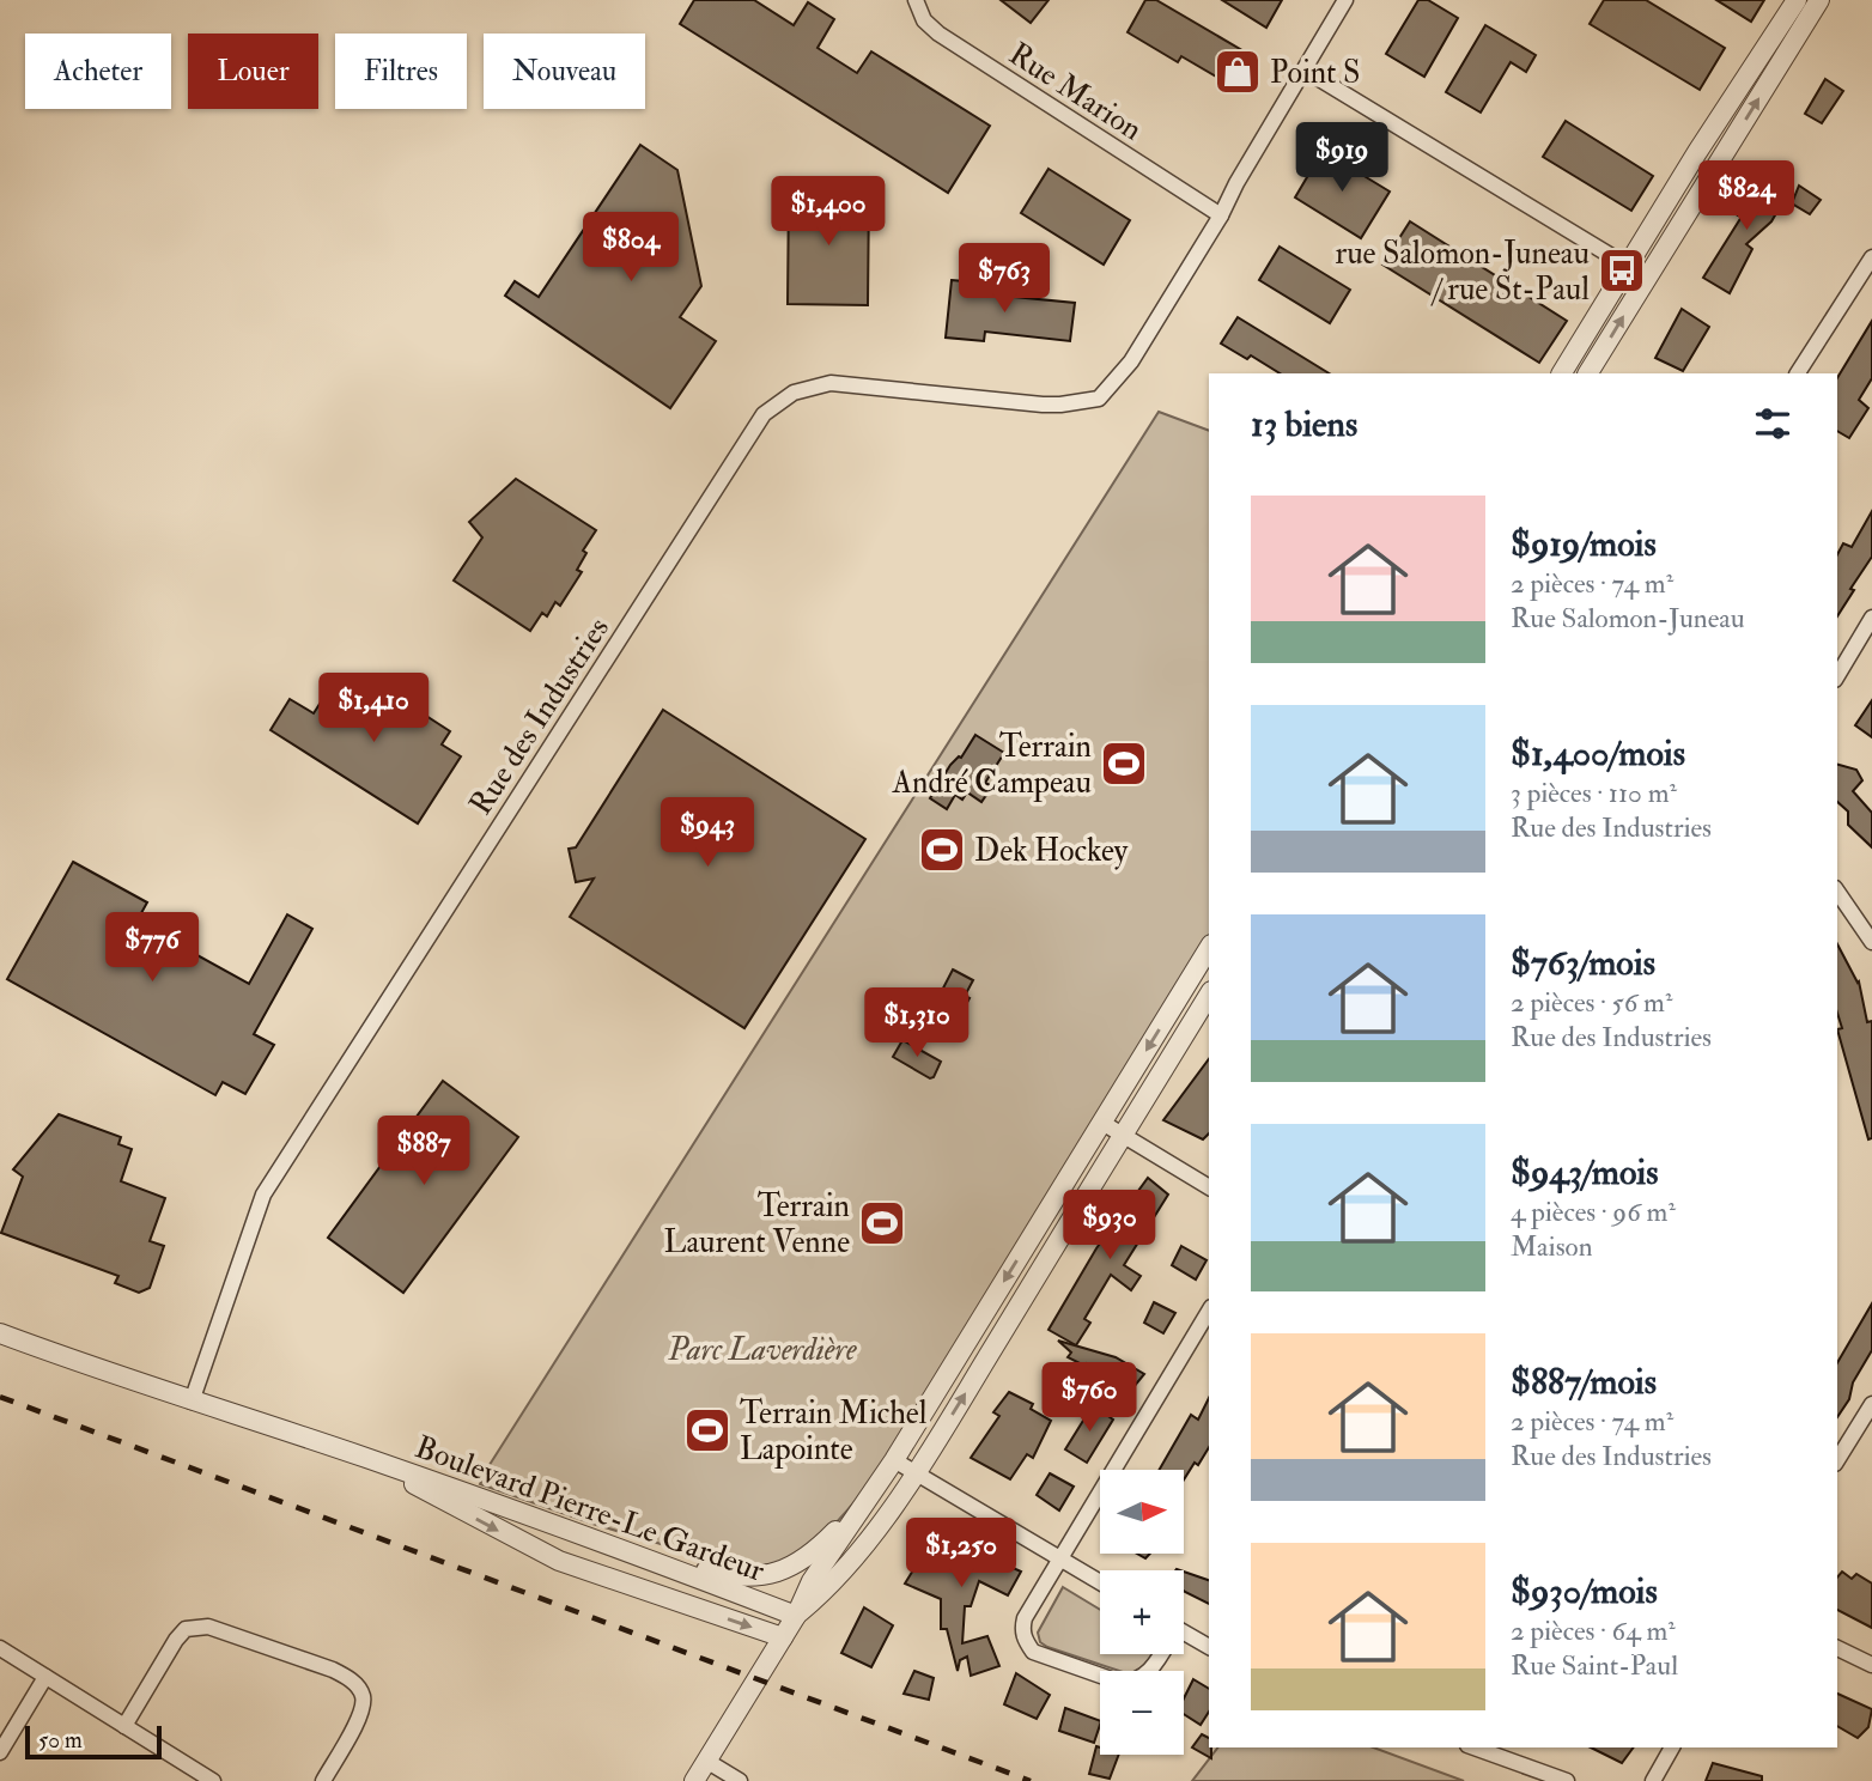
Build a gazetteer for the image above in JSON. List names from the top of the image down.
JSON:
{
  "streets": {
    "street": ["Rue Marion", "Rue des Industries", "Boulevard Pierre-Le Gardeur"]
  },
  "crossings": [
    ["Rue Marion", "Rue des Industries"],
    ["Rue des Industries", "Boulevard Pierre-Le Gardeur"]
  ],
  "parks": ["Parc Laverdière"],
  "places": {
    "shop": ["Point S"],
    "bus stop": ["rue Salomon-Juneau / rue St-Paul"],
    "sports": [
      "Terrain André Campeau",
      "Dek Hockey",
      "Terrain Laurent Venne",
      "Terrain Michel Lapointe"
    ]
  },
  "scale_bar": "50 m",
  "north": "right",
  "page": {
    "chip": [
      "Acheter",
      "Louer",
      "Filtres",
      "Nouveau"
    ],
    "price": [
      "$919",
      "$824",
      "$1,400",
      "$804",
      "$763",
      "$1,410",
      "$943",
      "$776",
      "$1,310",
      "$887",
      "$930",
      "$760",
      "$1,250"
    ],
    "heading": "13 biens",
    "list": [
      {
        "name": "$919/mois",
        "note": "2 pièces · 74 m² · Rue Salomon-Juneau"
      },
      {
        "name": "$1,400/mois",
        "note": "3 pièces · 110 m² · Rue des Industries"
      },
      {
        "name": "$763/mois",
        "note": "2 pièces · 56 m² · Rue des Industries"
      },
      {
        "name": "$943/mois",
        "note": "4 pièces · 96 m² · Maison"
      },
      {
        "name": "$887/mois",
        "note": "2 pièces · 74 m² · Rue des Industries"
      },
      {
        "name": "$930/mois",
        "note": "2 pièces · 64 m² · Rue Saint-Paul"
      }
    ],
    "map_buttons": ["+", "−"],
    "scale": "50 m"
  }
}
